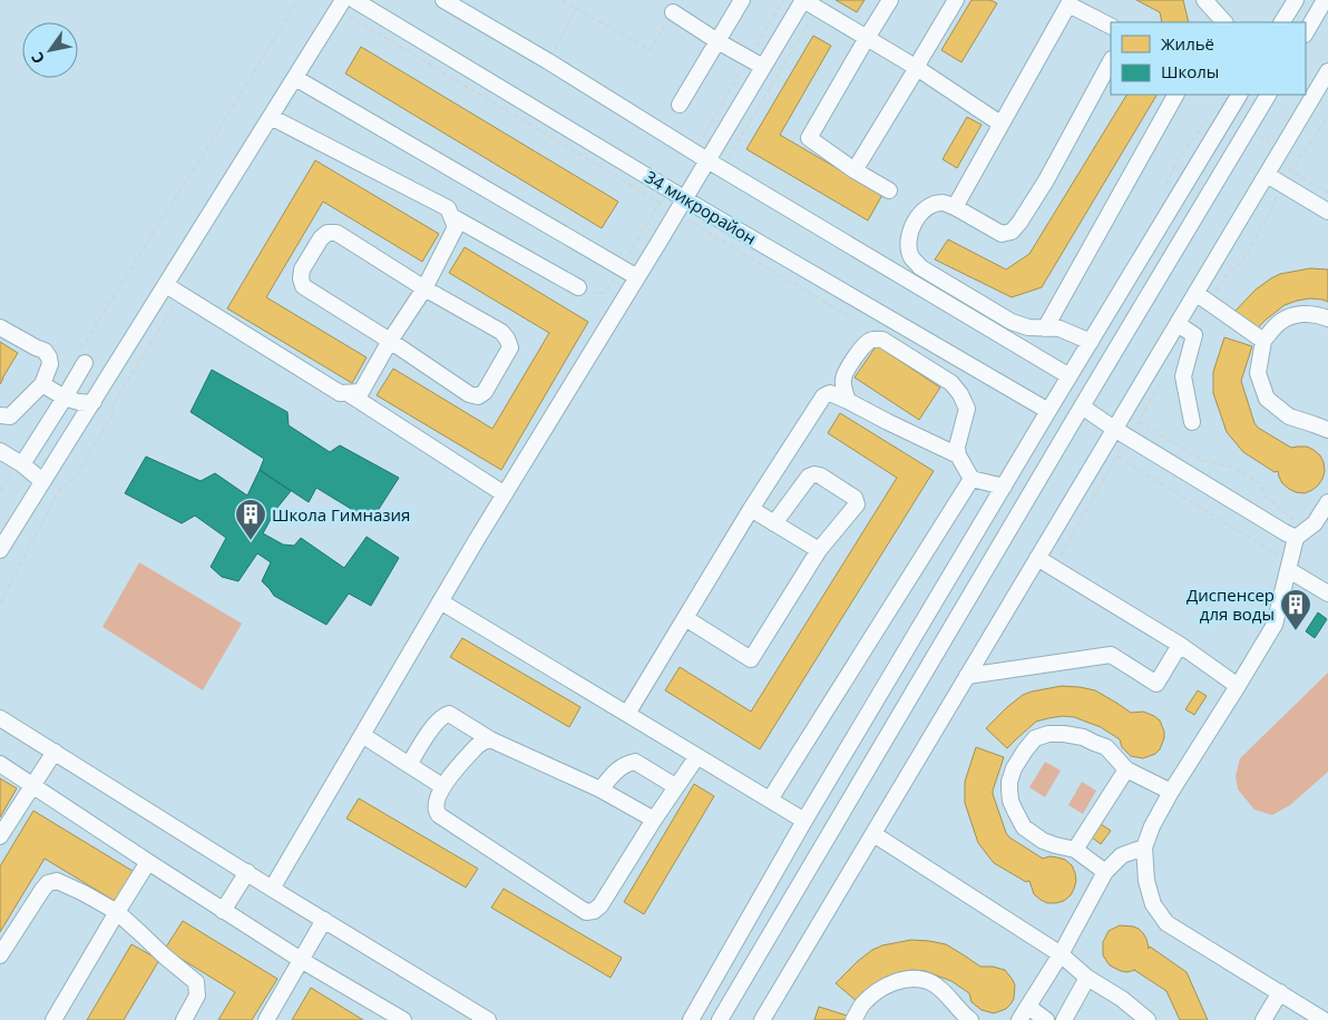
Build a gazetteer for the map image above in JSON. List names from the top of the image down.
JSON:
{
  "streets": {
    "street": ["34 микрорайон"]
  },
  "places": {
    "building": ["Школа Гимназия", "Диспенсер для воды"]
  },
  "legend": ["Жильё", "Школы"],
  "north": "bottom left"
}
